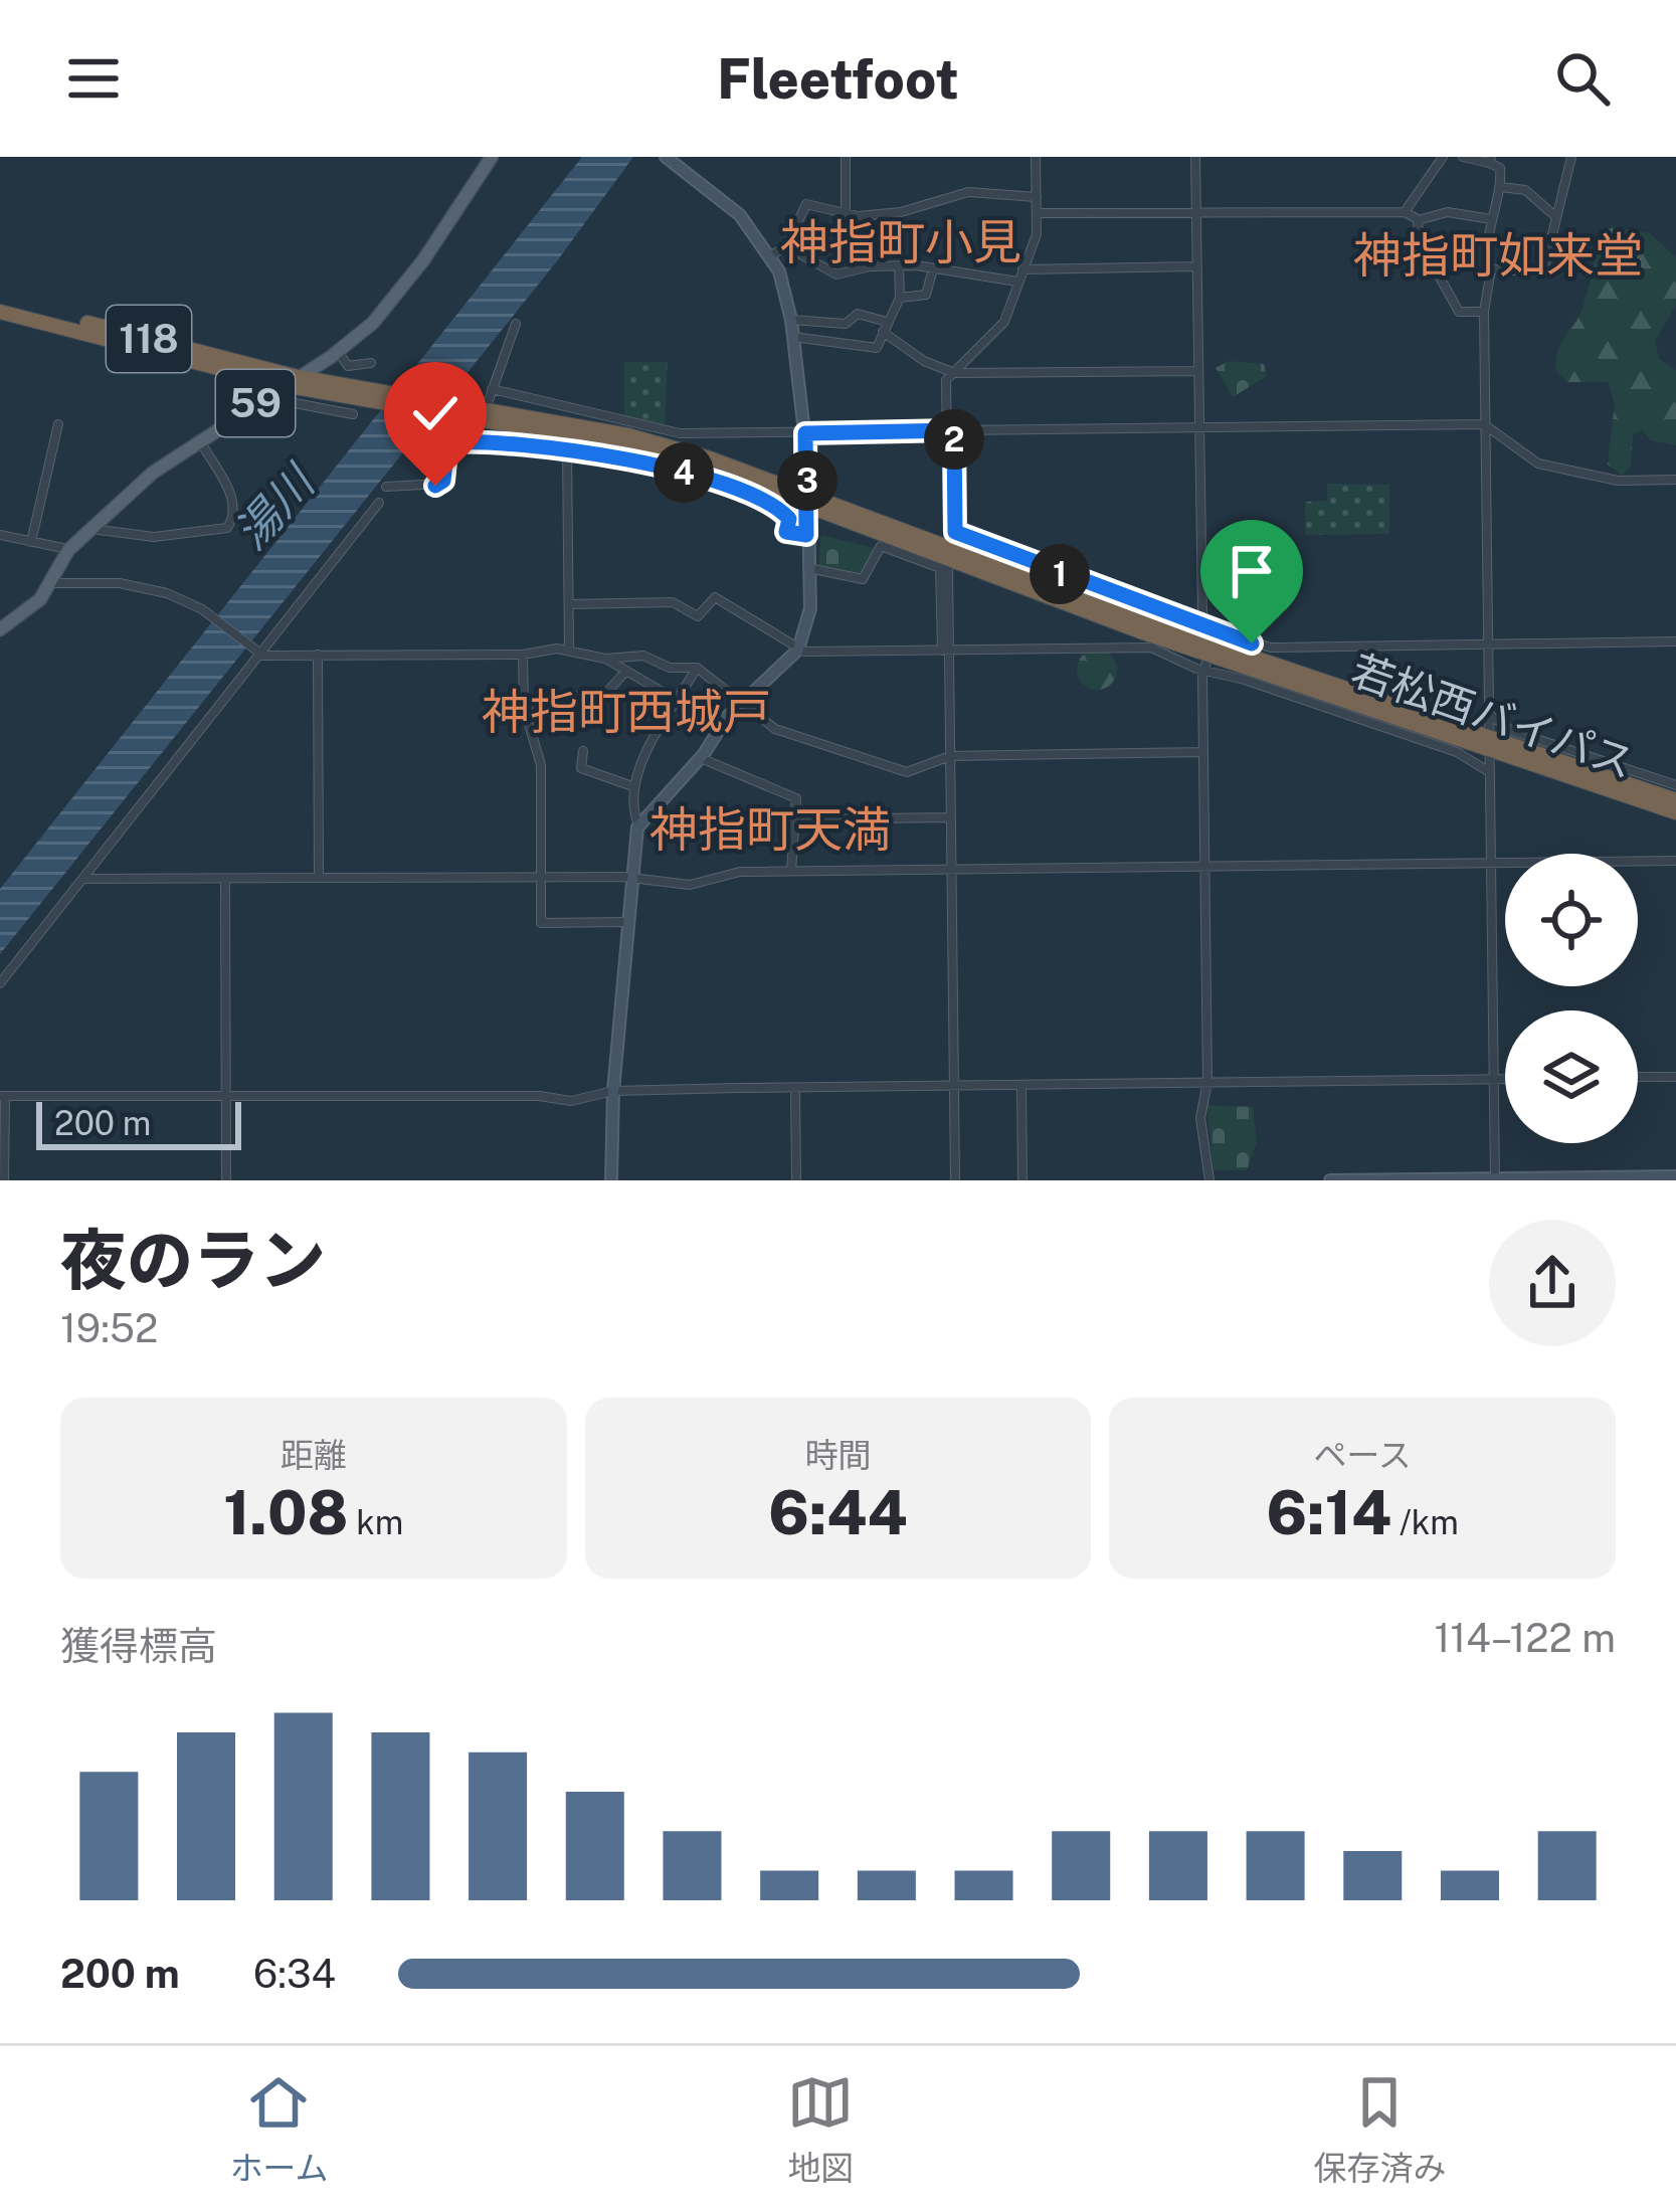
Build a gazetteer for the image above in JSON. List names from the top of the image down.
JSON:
{
  "streets": {
    "highway": ["118", "若松西バイパス"],
    "main road": ["59"]
  },
  "crossings": [
    ["118", "59"],
    ["118", "若松西バイパス"]
  ],
  "districts": [
    "神指町小見",
    "神指町如来堂",
    "神指町西城戸",
    "神指町天満"
  ],
  "water": ["湯川"],
  "scale_bar": "200 m",
  "page": {
    "header": "Fleetfoot",
    "pins": [
      "2",
      "4",
      "3",
      "1"
    ],
    "scale": "200 m",
    "heading": ["夜のラン", "19:52"],
    "stats": [
      ["距離", "1.08 km"],
      ["時間", "6:44"],
      ["ペース", "6:14 /km"]
    ],
    "chart": ["獲得標高", "114–122 m"],
    "list": [
      {
        "name": "200 m",
        "note": "6:34"
      }
    ],
    "tabs": ["ホーム", "地図", "保存済み"]
  }
}
